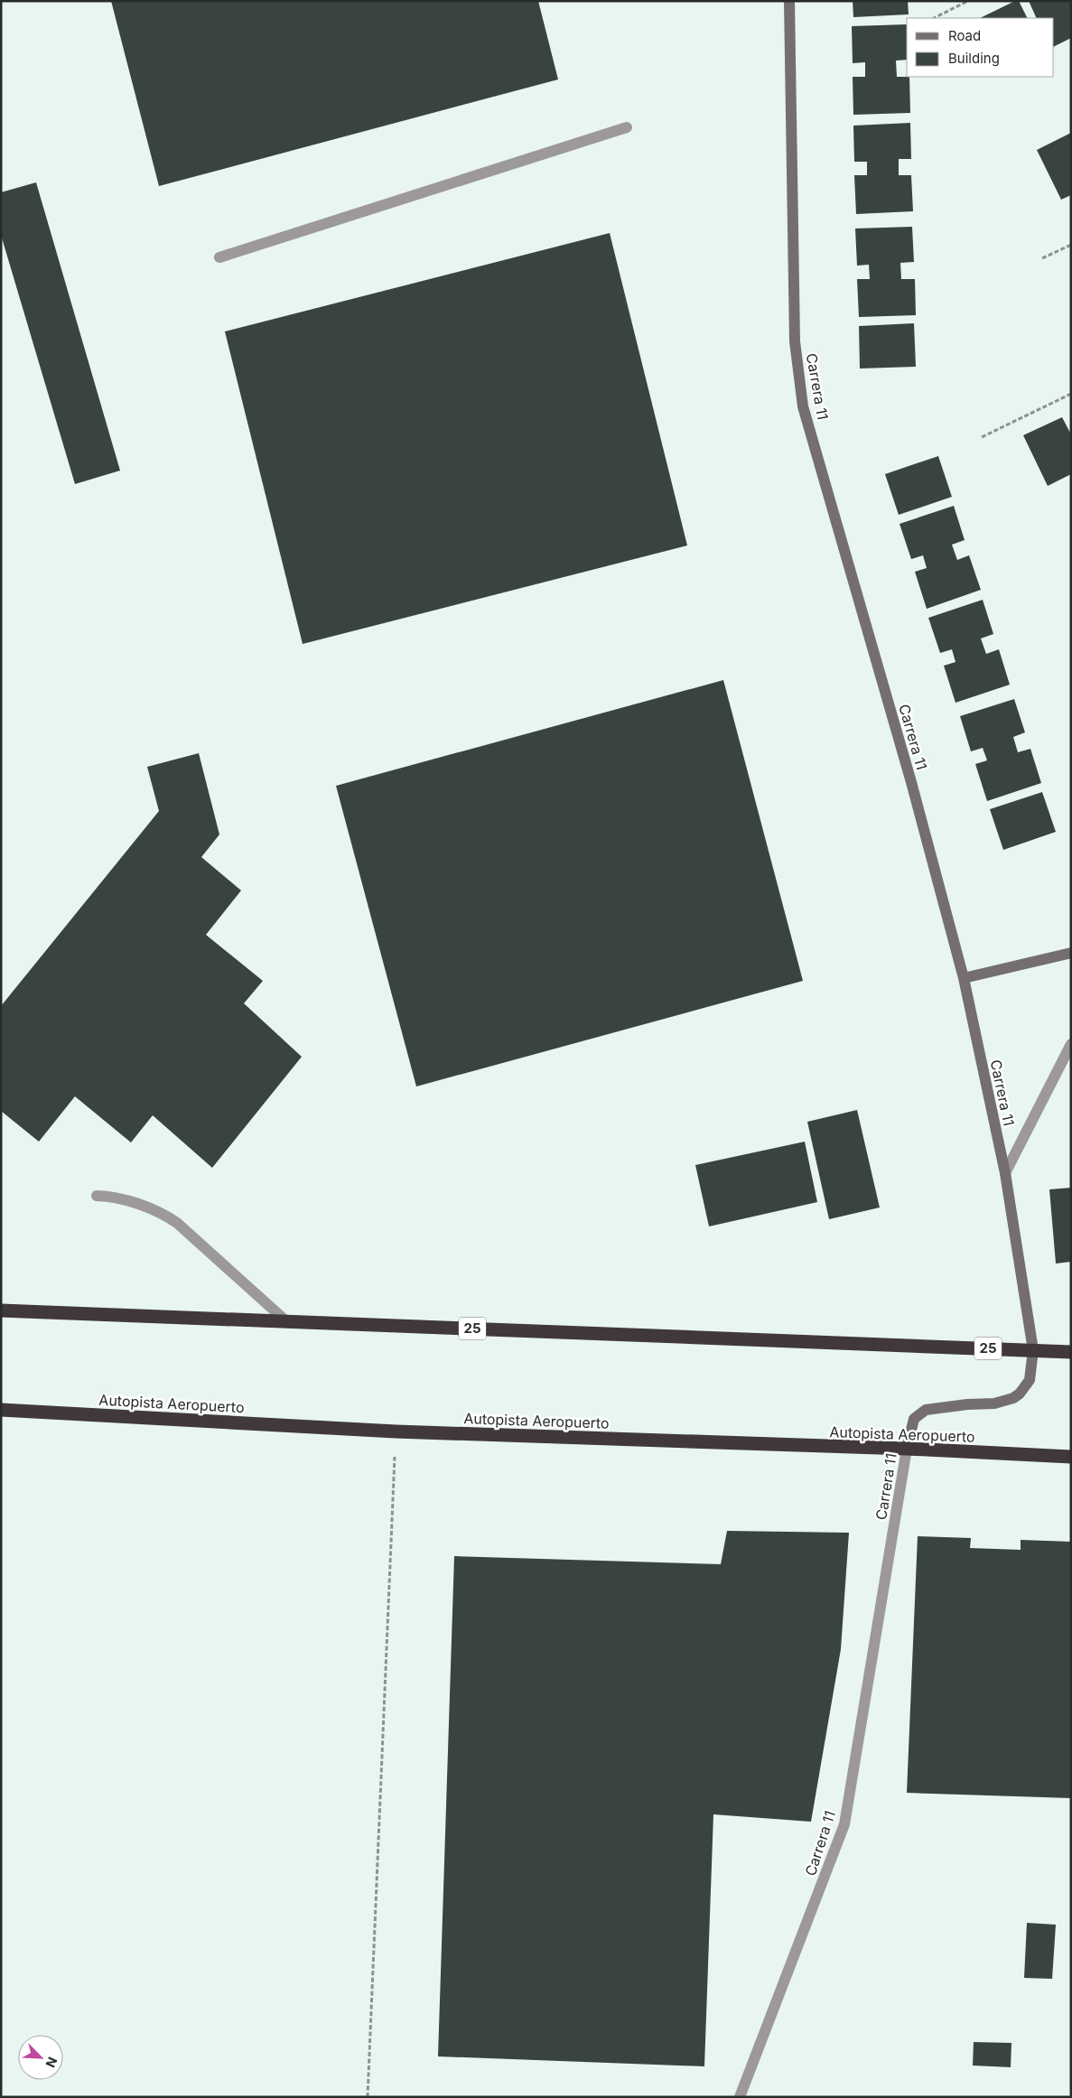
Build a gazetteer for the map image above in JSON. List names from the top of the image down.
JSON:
{
  "streets": {
    "highway": ["25", "Autopista Aeropuerto"],
    "main road": ["Carrera 11"]
  },
  "crossings": [
    ["Carrera 11", "25"],
    ["Carrera 11", "Autopista Aeropuerto"]
  ],
  "legend": ["Road", "Building"],
  "north": "bottom right"
}
